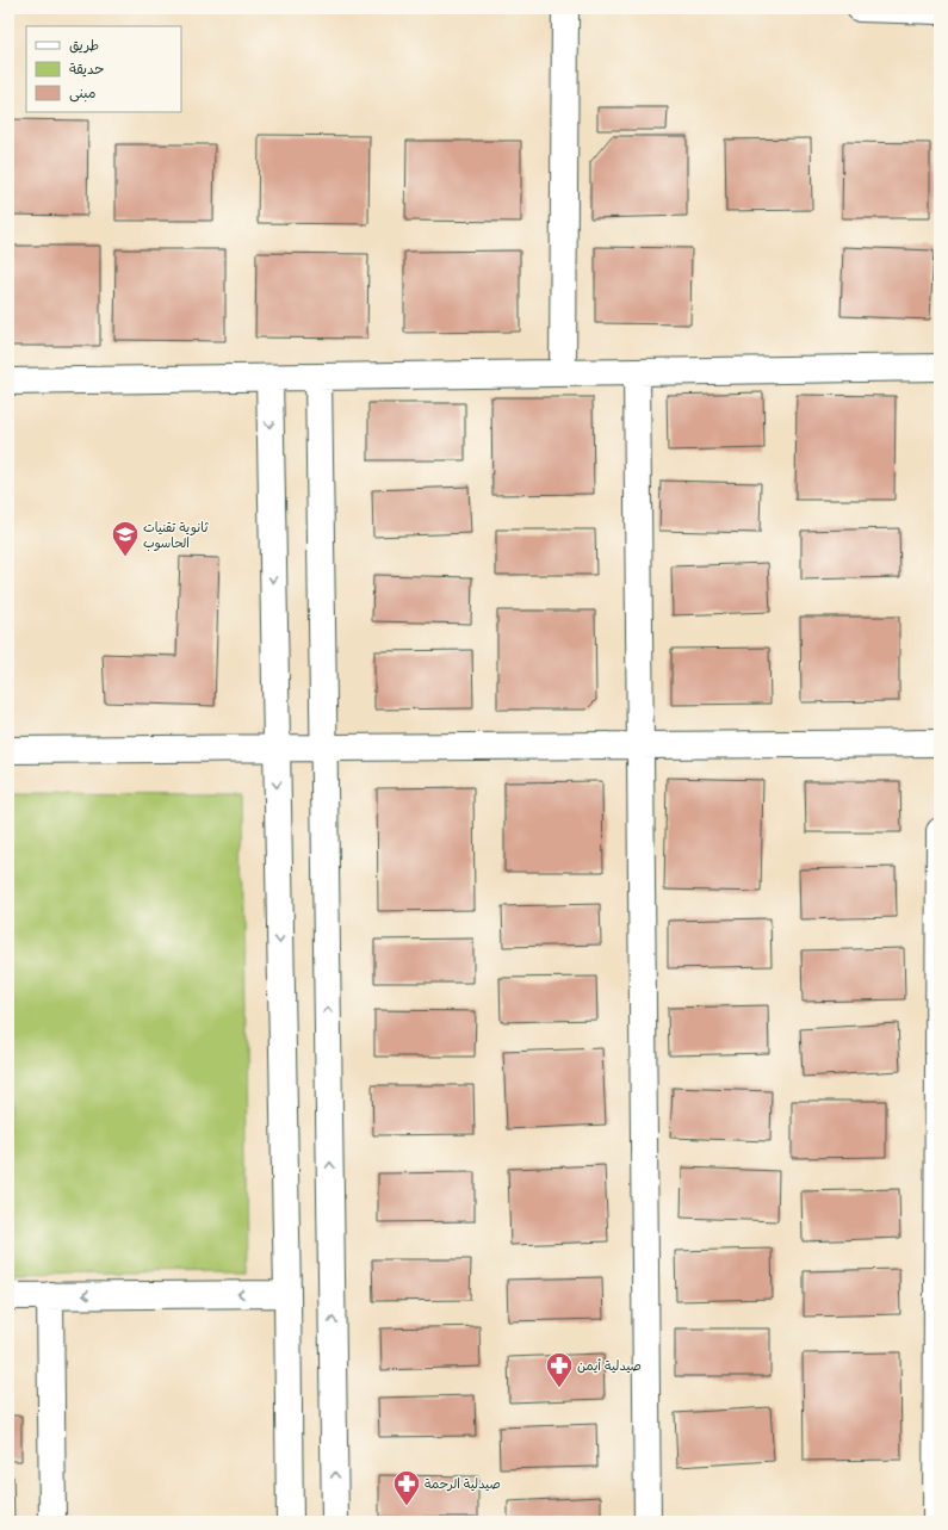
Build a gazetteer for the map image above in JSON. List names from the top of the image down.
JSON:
{
  "places": {
    "school or university": ["ثانوية تقنيات الحاسوب"],
    "pharmacy": ["صيدلية أيمن", "صيدلية الرحمة"]
  },
  "legend": ["طريق", "حديقة", "مبنى"]
}
